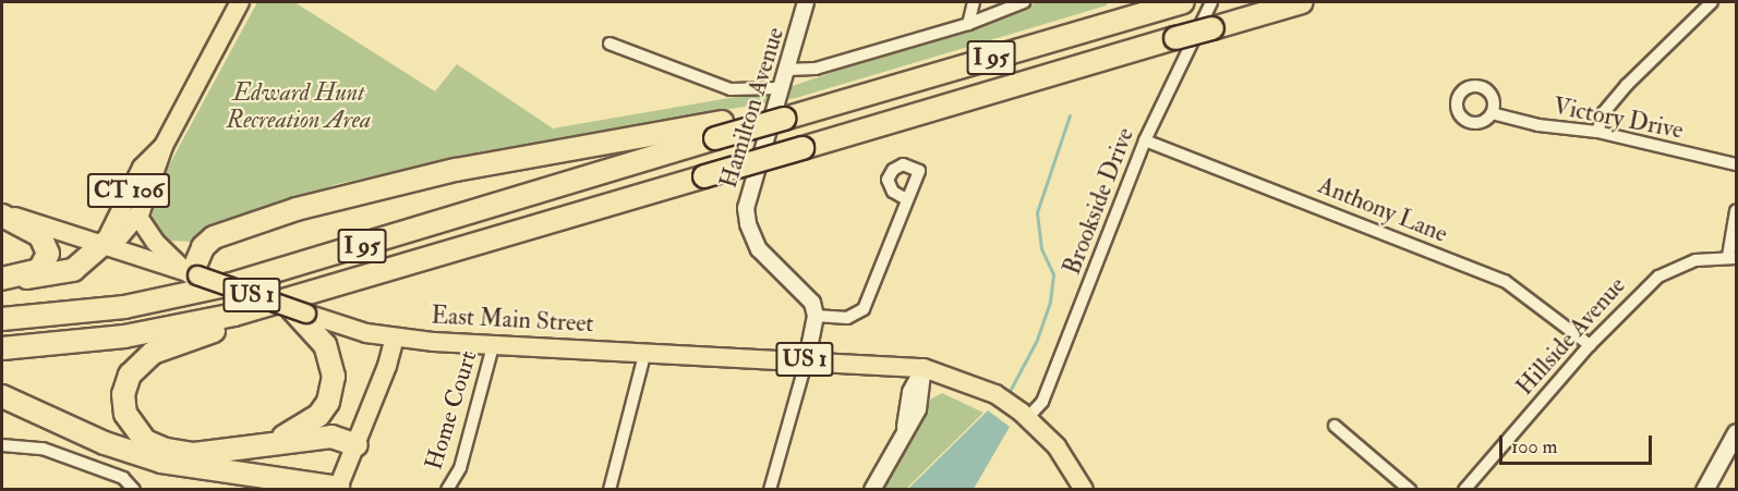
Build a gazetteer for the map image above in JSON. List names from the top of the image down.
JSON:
{
  "streets": {
    "highway": ["I 95"],
    "main road": ["CT 106", "US 1", "East Main Street"],
    "street": [
      "Hamilton Avenue",
      "Victory Drive",
      "Brookside Drive",
      "Anthony Lane",
      "Hillside Avenue",
      "Home Court"
    ]
  },
  "crossings": [
    ["CT 106", "East Main Street"],
    ["Brookside Drive", "Anthony Lane"],
    ["Brookside Drive", "US 1"],
    ["Brookside Drive", "East Main Street"],
    ["Anthony Lane", "Hillside Avenue"],
    ["US 1", "East Main Street"],
    ["East Main Street", "Home Court"]
  ],
  "parks": ["Edward Hunt Recreation Area"],
  "scale_bar": "100 m"
}
